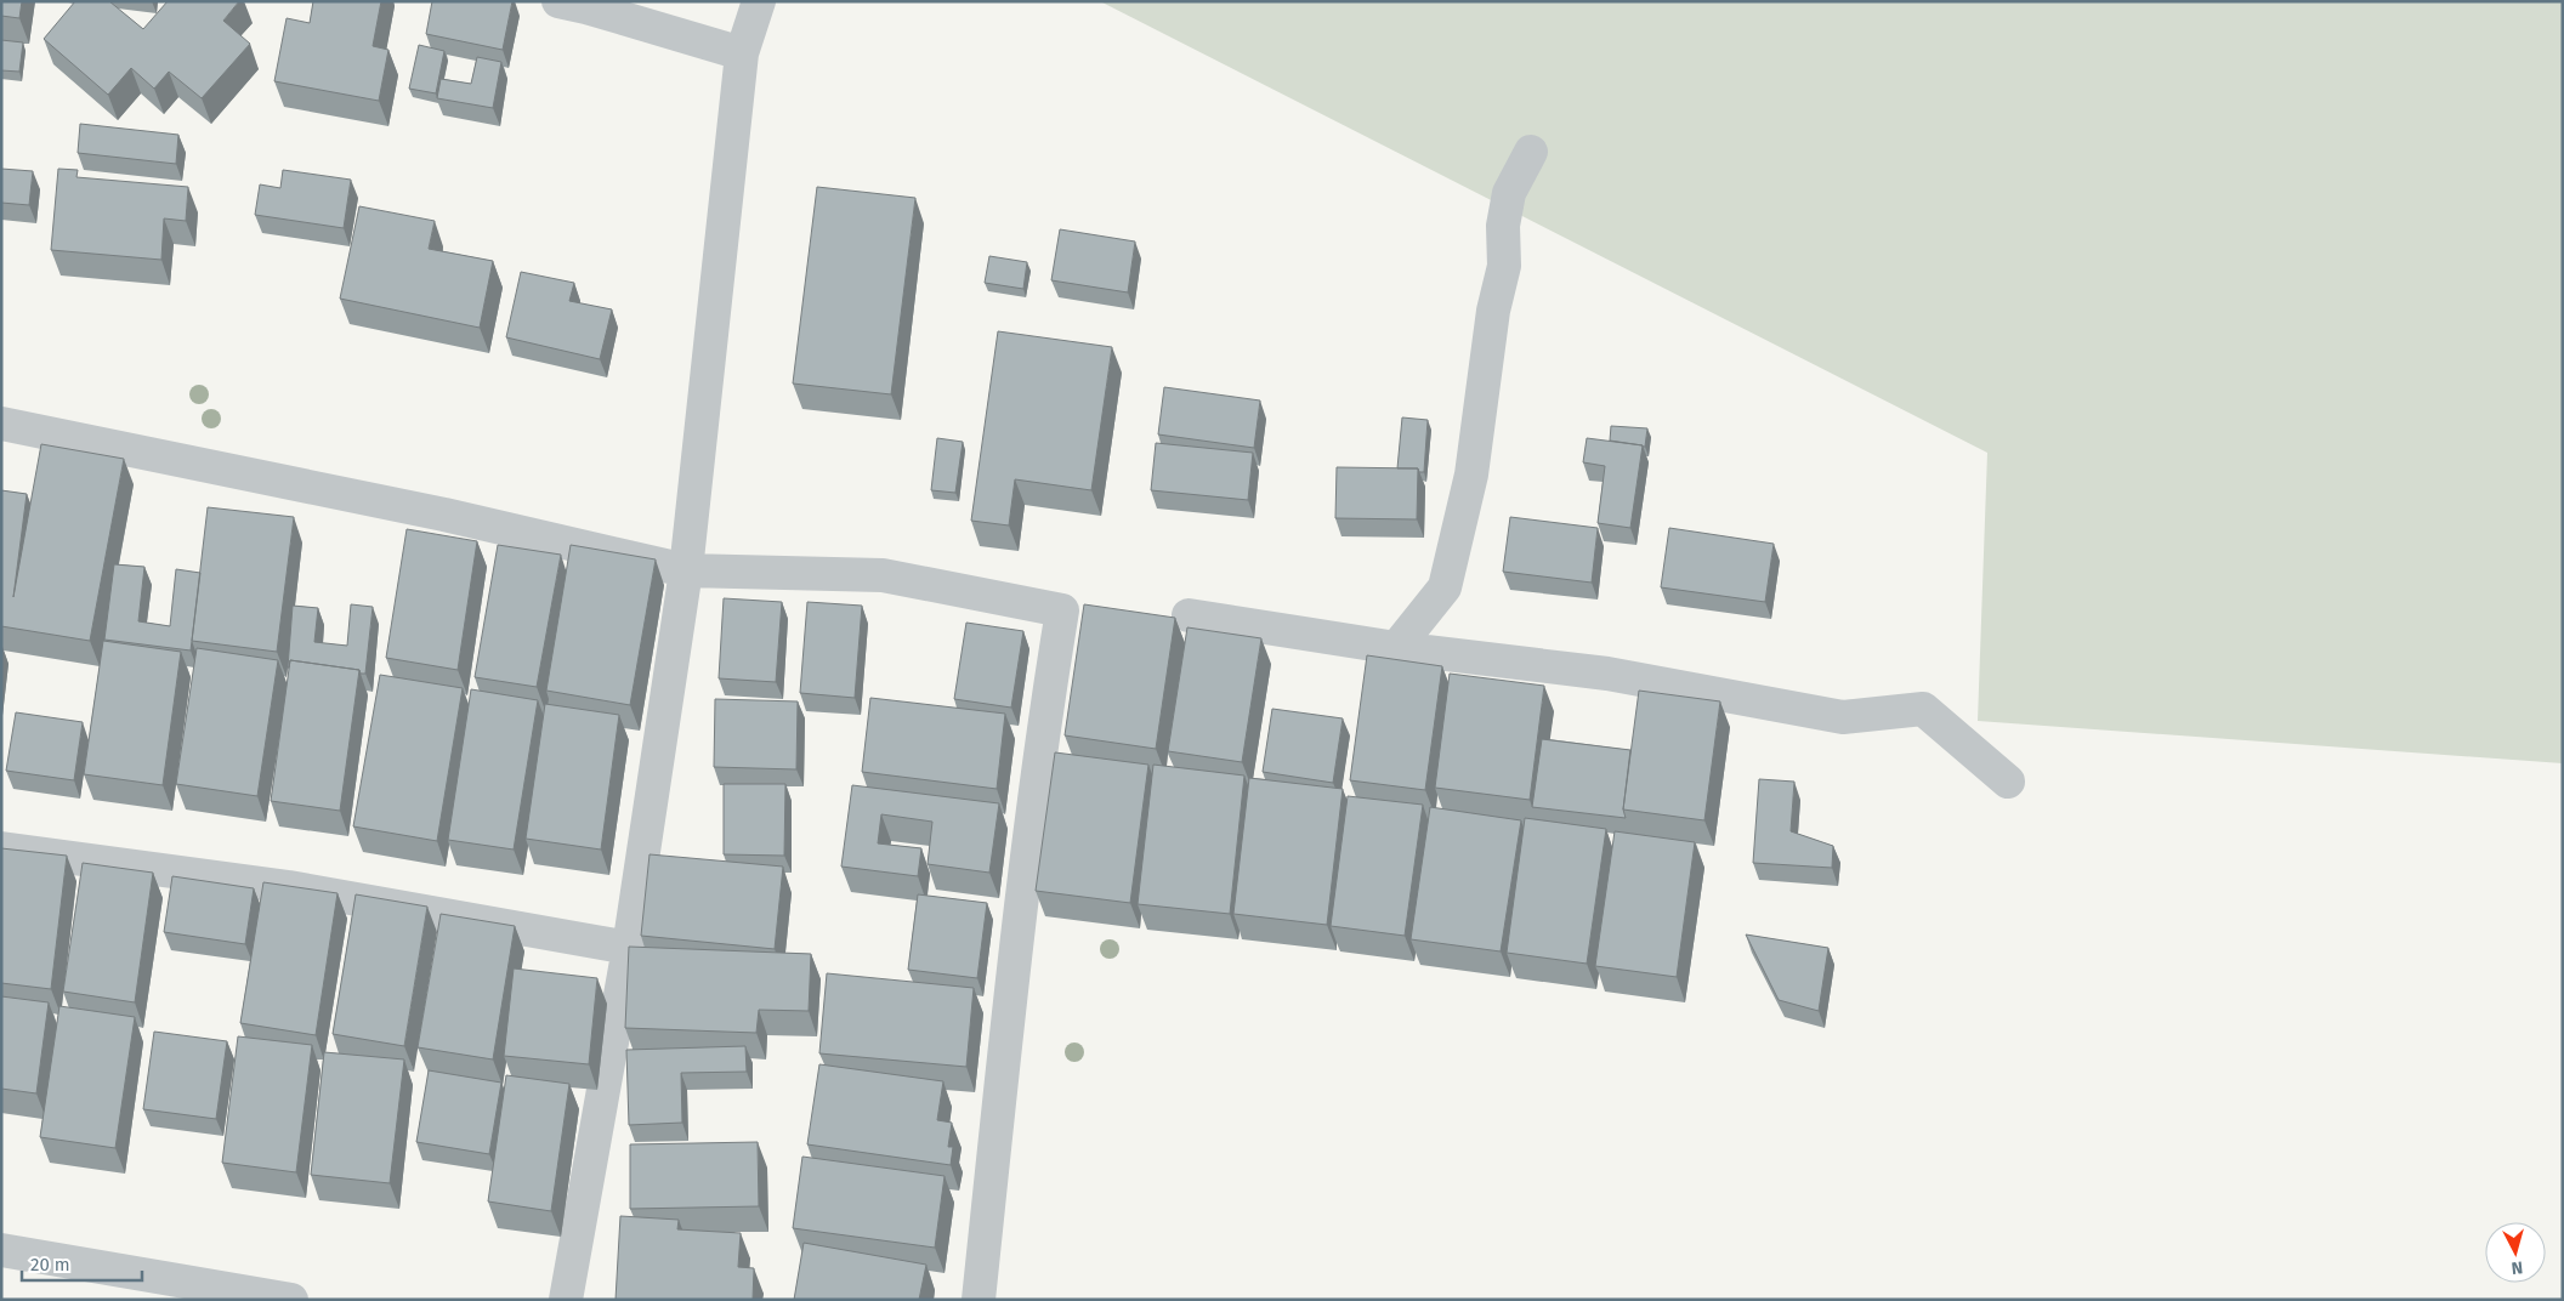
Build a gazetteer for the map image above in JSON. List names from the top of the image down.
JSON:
{
  "scale_bar": "20 m",
  "north": "bottom"
}
